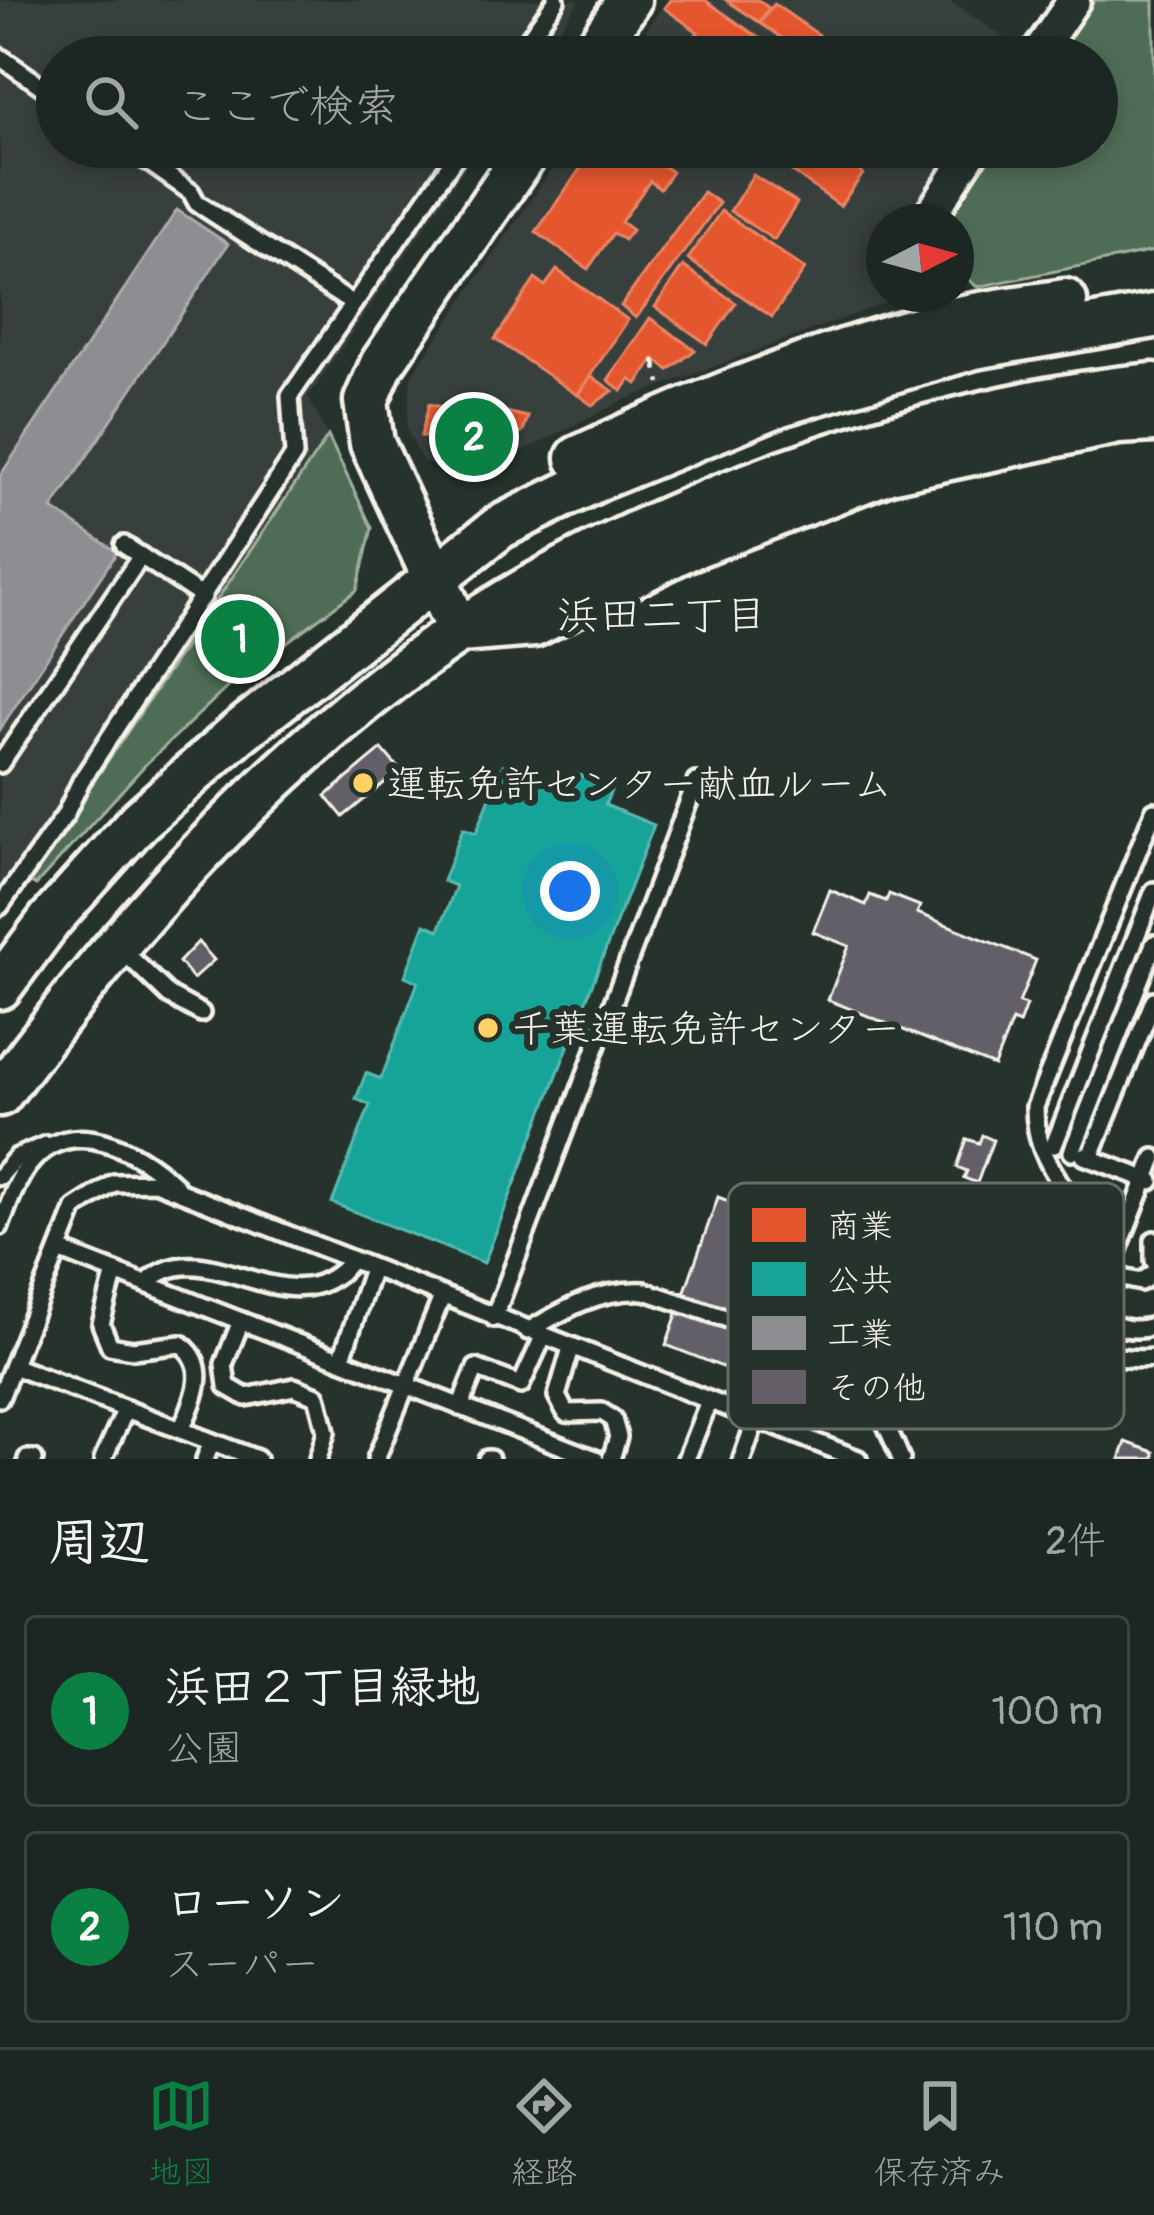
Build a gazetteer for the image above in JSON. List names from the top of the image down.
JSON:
{
  "districts": ["浜田二丁目"],
  "places": ["運転免許センター献血ルーム", "千葉運転免許センター"],
  "legend": [
    "商業",
    "公共",
    "工業",
    "その他"
  ],
  "north": "right",
  "page": {
    "search": "ここで検索",
    "pins": ["2", "1"],
    "heading": ["周辺", "2件"],
    "list": [
      {
        "mark": "1",
        "name": "浜田２丁目緑地",
        "note": "公園",
        "value": "100 m"
      },
      {
        "mark": "2",
        "name": "ローソン",
        "note": "スーパー",
        "value": "110 m"
      }
    ],
    "nav": ["地図", "経路", "保存済み"]
  }
}
